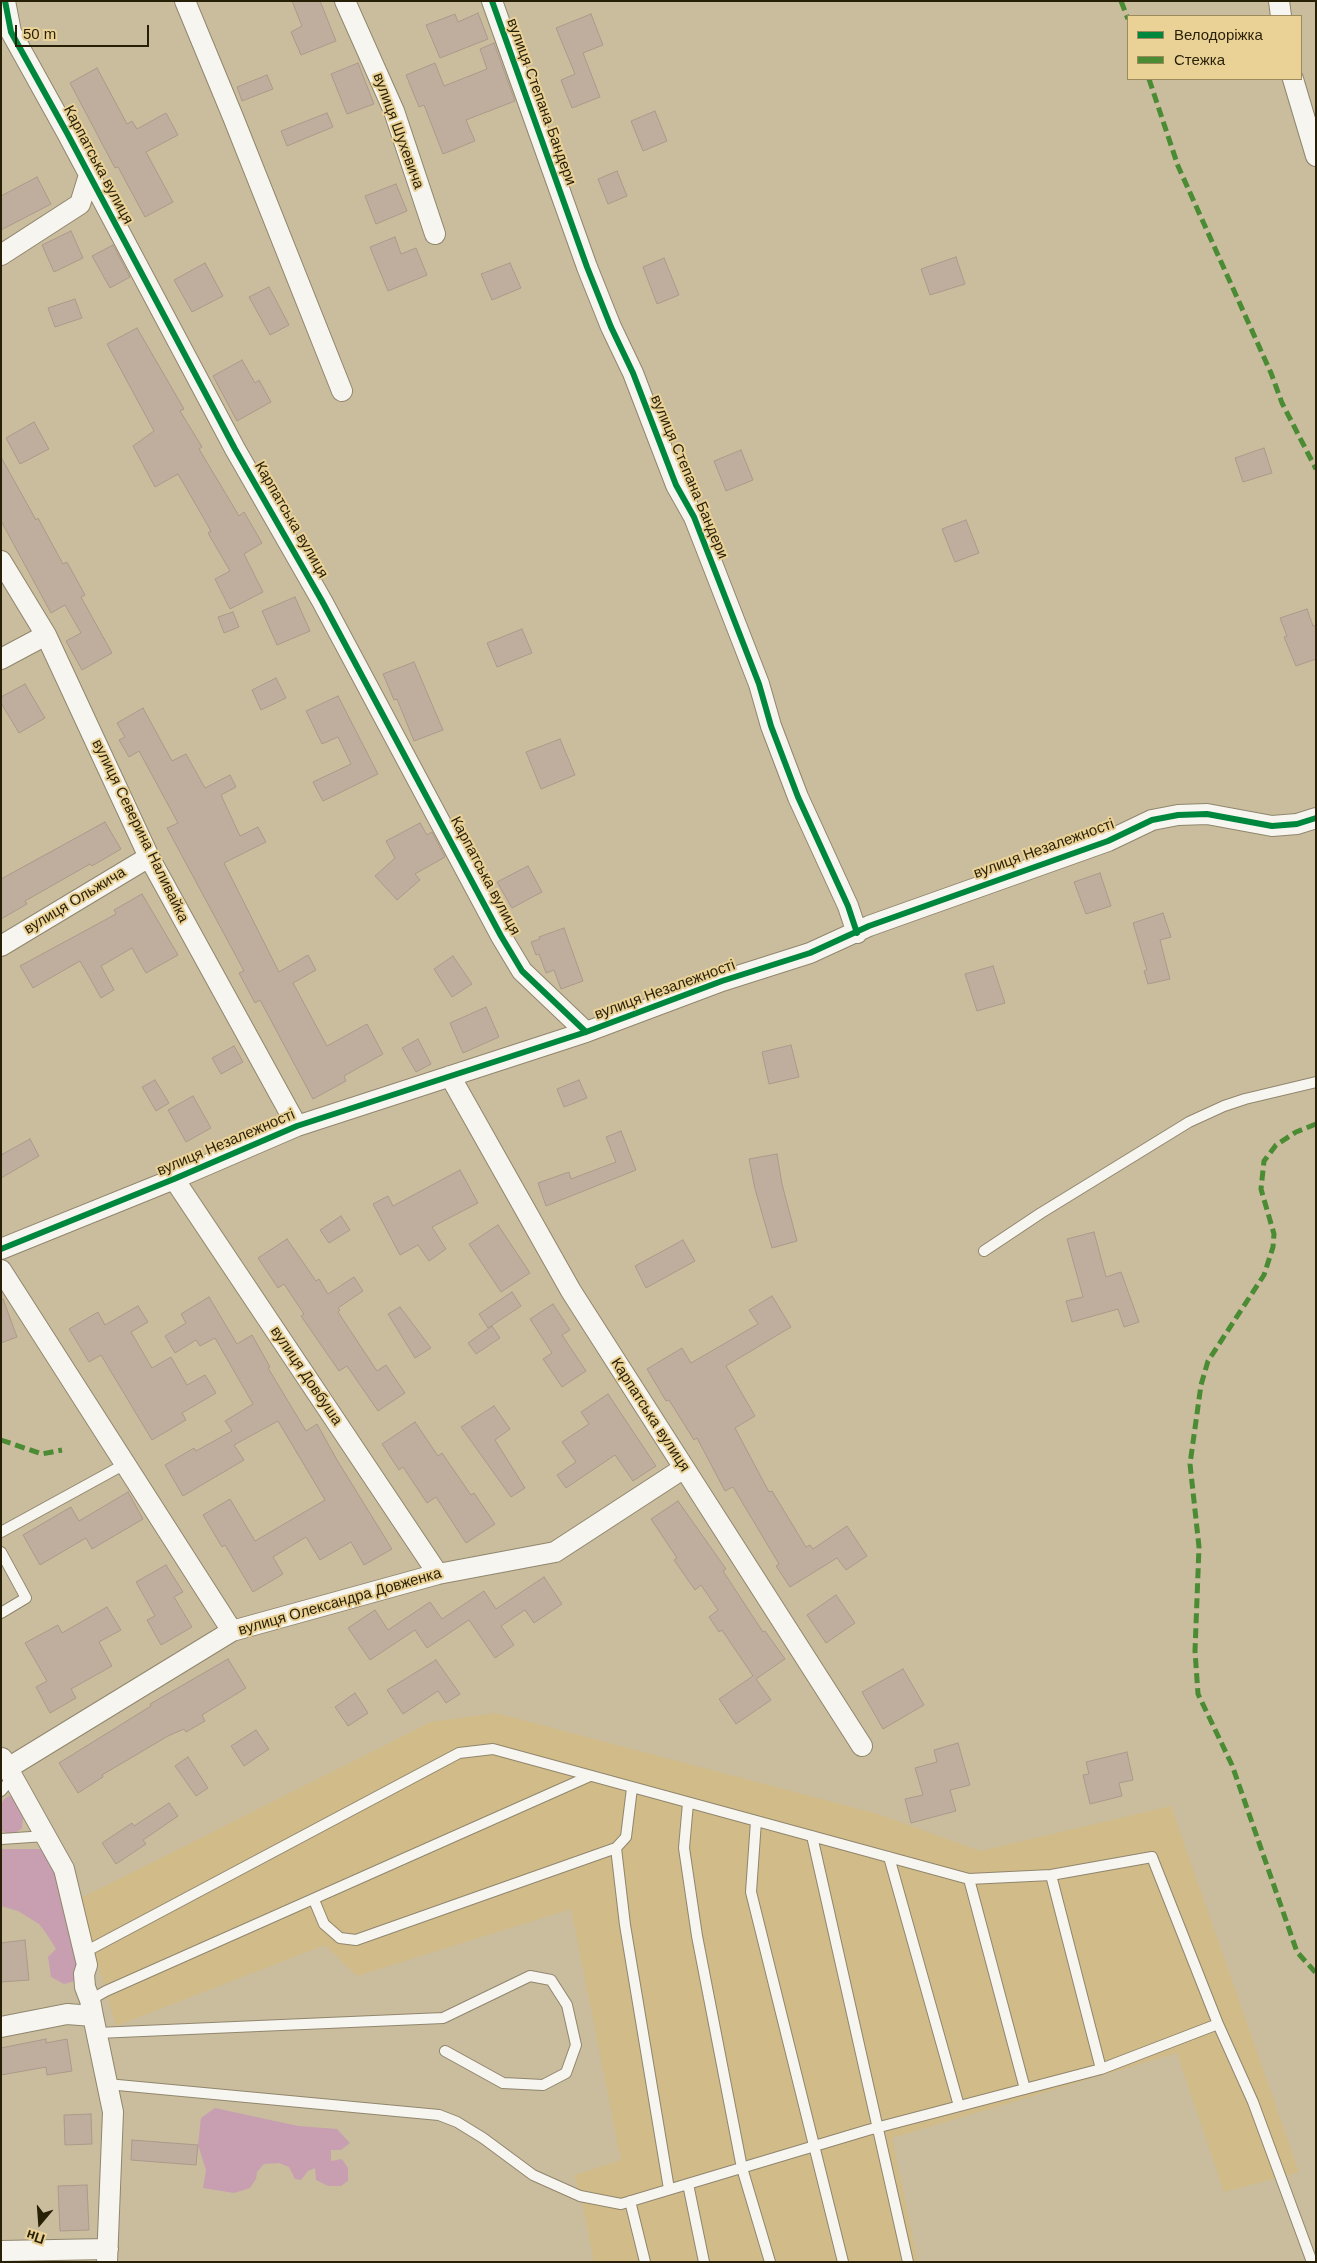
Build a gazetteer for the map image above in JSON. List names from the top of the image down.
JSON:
{
  "streets": {
    "street": [
      "вулиця Степана Бандери",
      "вулиця Шухевича",
      "Карпатська вулиця",
      "вулиця Северина Наливайка",
      "вулиця Незалежності",
      "вулиця Ольжича",
      "вулиця Довбуша",
      "вулиця Олександра Довженка"
    ]
  },
  "crossings": [
    ["вулиця Степана Бандери", "вулиця Незалежності"],
    ["Карпатська вулиця", "вулиця Незалежності"],
    ["Карпатська вулиця", "вулиця Олександра Довженка"],
    ["вулиця Северина Наливайка", "вулиця Незалежності"],
    ["вулиця Северина Наливайка", "вулиця Ольжича"],
    ["вулиця Незалежності", "вулиця Довбуша"],
    ["вулиця Довбуша", "вулиця Олександра Довженка"]
  ],
  "legend": ["Велодоріжка", "Стежка"],
  "scale_bar": "50 m",
  "north": "bottom"
}
